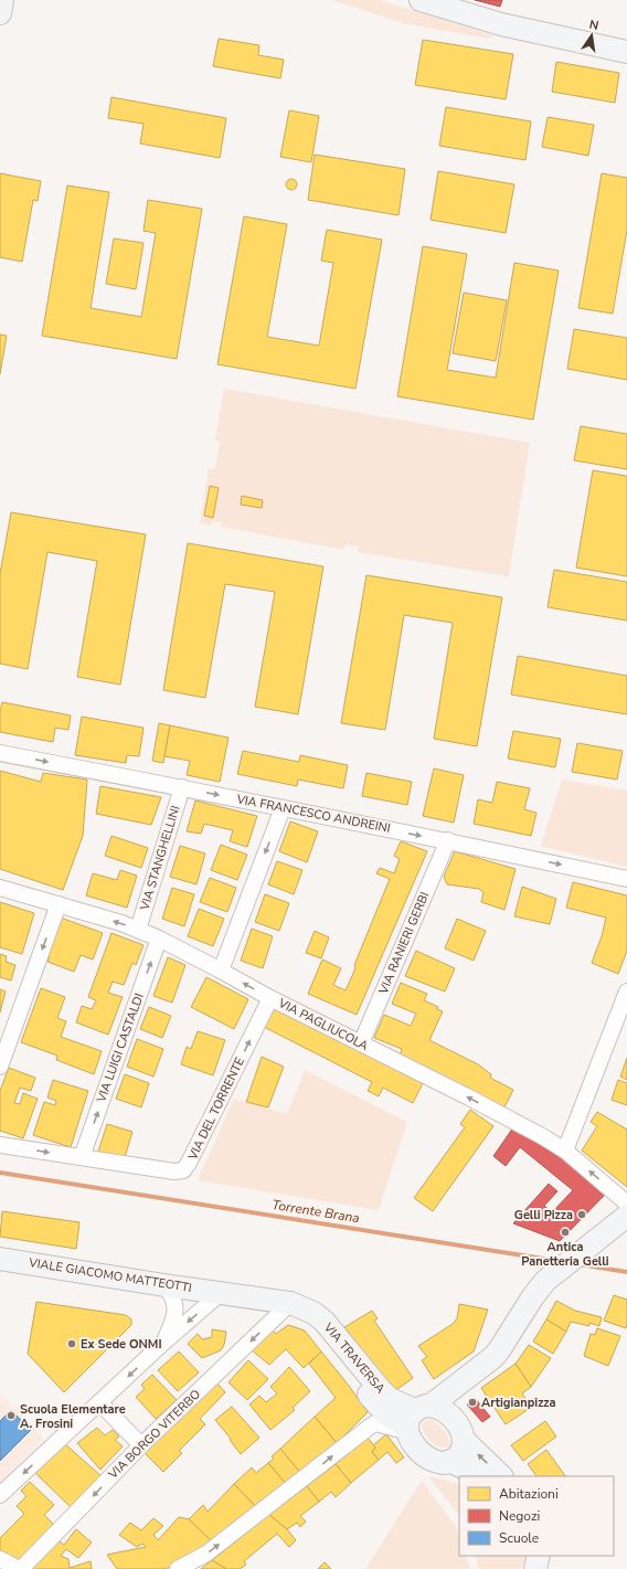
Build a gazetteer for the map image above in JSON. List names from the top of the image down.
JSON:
{
  "streets": {
    "street": [
      "VIA FRANCESCO ANDREINI",
      "VIA STANGHELLINI",
      "VIA RANIERI GERBI",
      "VIA PAGLIUCOLA",
      "VIA LUIGI CASTALDI",
      "VIA DEL TORRENTE",
      "VIALE GIACOMO MATTEOTTI",
      "VIA TRAVERSA",
      "VIA BORGO VITERBO"
    ]
  },
  "crossings": [
    ["VIA FRANCESCO ANDREINI", "VIA STANGHELLINI"],
    ["VIA FRANCESCO ANDREINI", "VIA RANIERI GERBI"],
    ["VIA STANGHELLINI", "VIA PAGLIUCOLA"],
    ["VIA RANIERI GERBI", "VIA PAGLIUCOLA"],
    ["VIA PAGLIUCOLA", "VIA LUIGI CASTALDI"],
    ["VIA PAGLIUCOLA", "VIA DEL TORRENTE"],
    ["VIA LUIGI CASTALDI", "VIA DEL TORRENTE"],
    ["VIALE GIACOMO MATTEOTTI", "VIA TRAVERSA"],
    ["VIA TRAVERSA", "VIA BORGO VITERBO"]
  ],
  "one_way": ["VIA FRANCESCO ANDREINI", "VIA PAGLIUCOLA", "VIA DEL TORRENTE"],
  "water": ["Torrente Brana"],
  "places": [
    "Gelli Pizza",
    "Antica Panetteria Gelli",
    "Ex Sede ONMI",
    "Artigianpizza",
    "Scuola Elementare A. Frosini"
  ],
  "legend": ["Abitazioni", "Negozi", "Scuole"],
  "north": "top"
}
